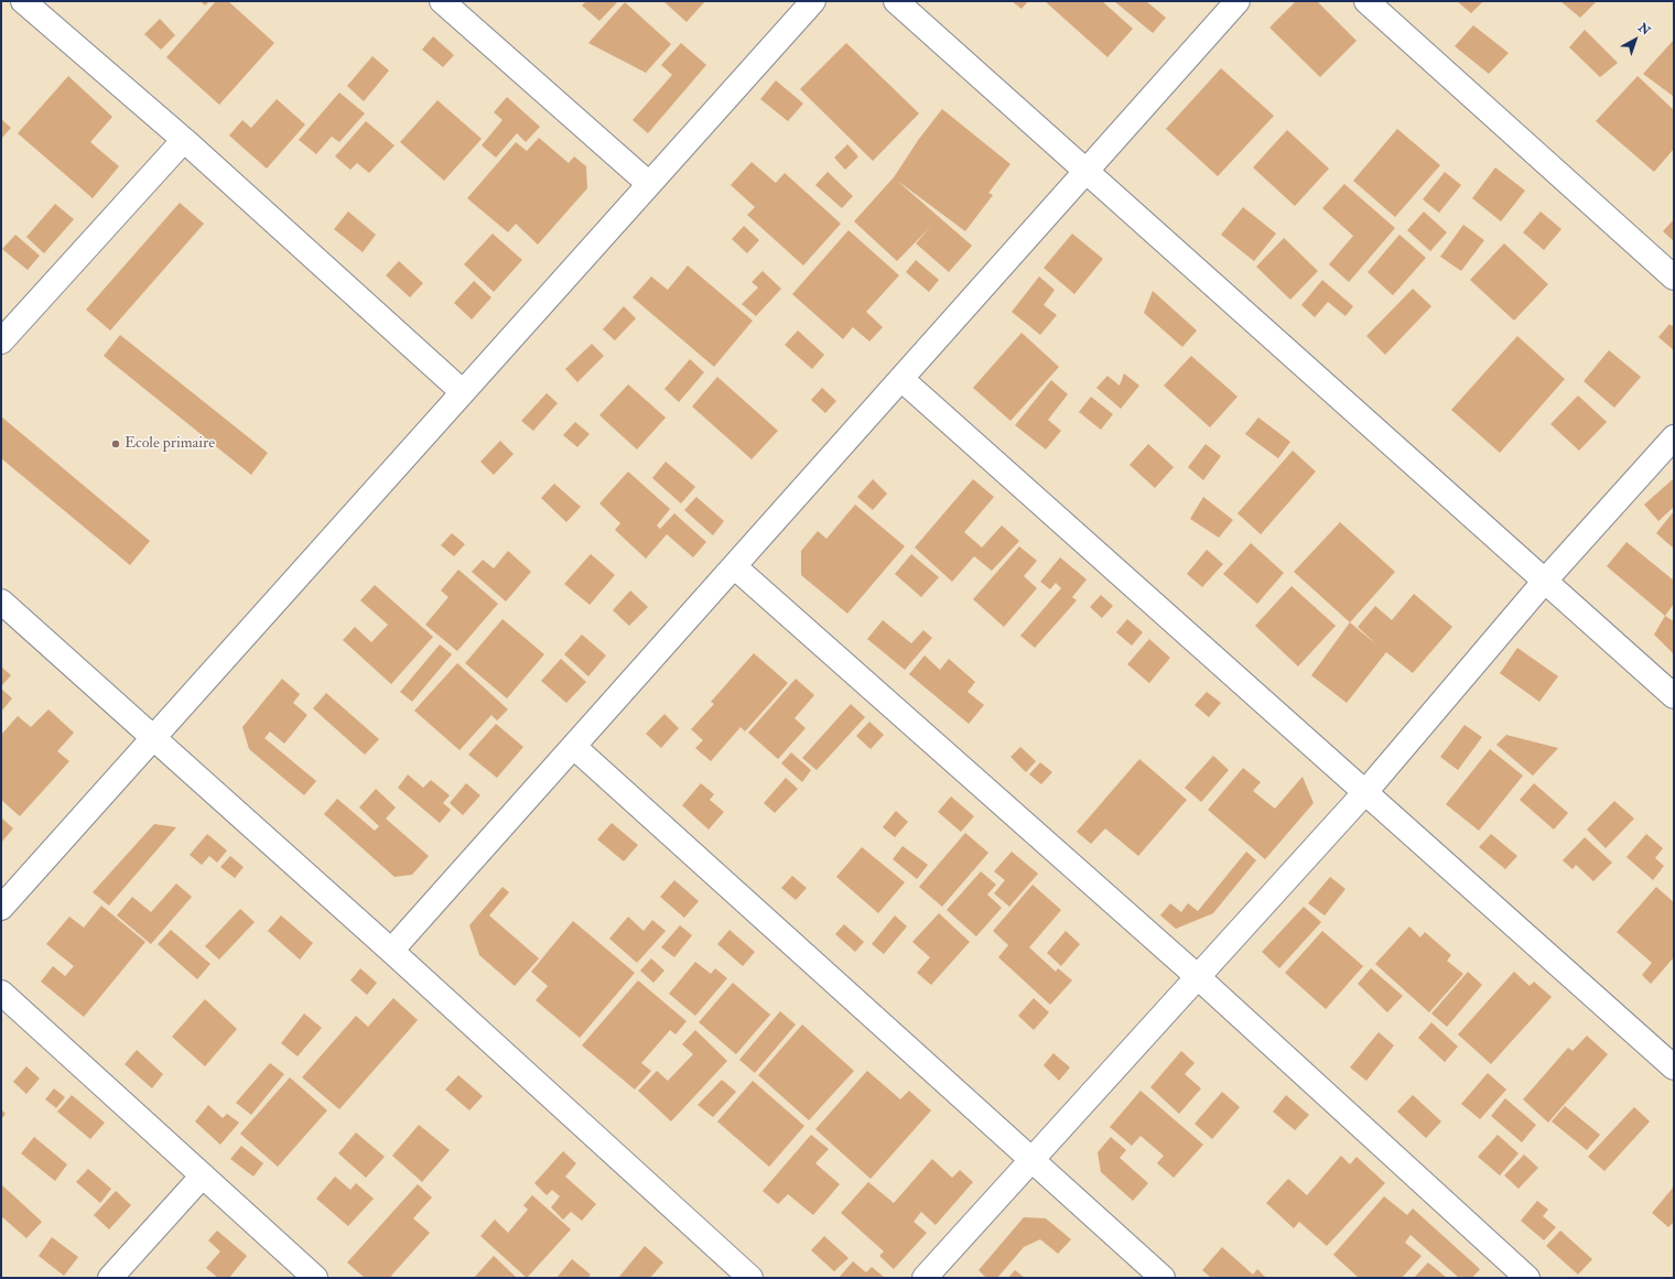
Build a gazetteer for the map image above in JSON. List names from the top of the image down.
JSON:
{
  "places": ["Ecole primaire"],
  "north": "top right"
}
